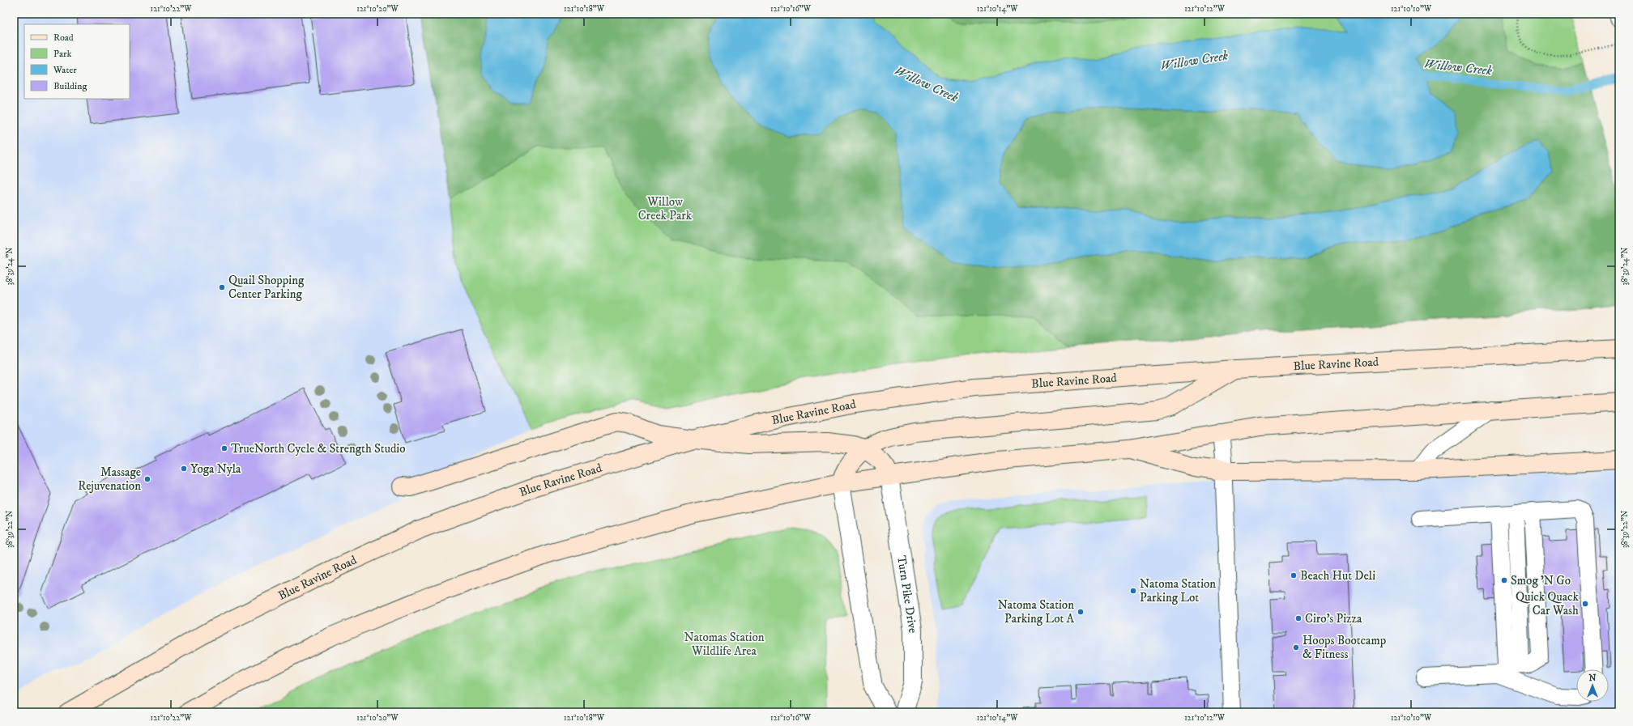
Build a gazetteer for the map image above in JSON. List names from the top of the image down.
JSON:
{
  "streets": {
    "main road": ["Blue Ravine Road"],
    "street": ["Turn Pike Drive"]
  },
  "water": ["Willow Creek"],
  "parks": ["Willow Creek Park", "Natomas Station Wildlife Area"],
  "places": [
    "Quail Shopping Center Parking",
    "TrueNorth Cycle & Strength Studio",
    "Yoga Nyla",
    "Massage Rejuvenation",
    "Beach Hut Deli",
    "Smog 'N Go",
    "Natoma Station Parking Lot",
    "Quick Quack Car Wash",
    "Natoma Station Parking Lot A",
    "Ciro's Pizza",
    "Hoops Bootcamp & Fitness"
  ],
  "legend": [
    "Road",
    "Park",
    "Water",
    "Building"
  ],
  "north": "top",
  "coordinates": [
    "121°10'22\"W",
    "121°10'20\"W",
    "121°10'18\"W",
    "121°10'16\"W",
    "121°10'14\"W",
    "121°10'12\"W",
    "121°10'10\"W",
    "38°39'24\"N",
    "38°39'22\"N"
  ]
}
